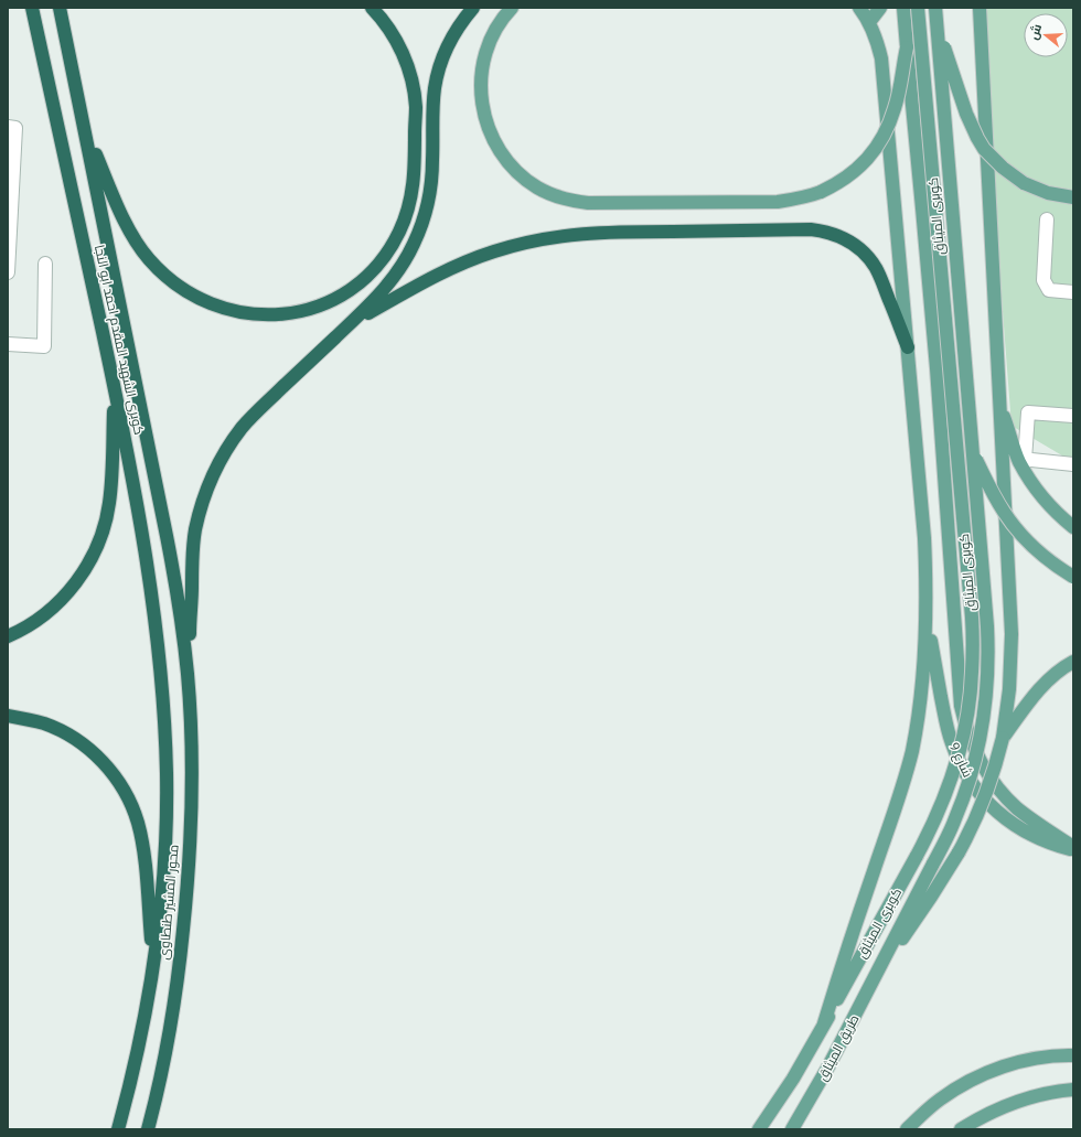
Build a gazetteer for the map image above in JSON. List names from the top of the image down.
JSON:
{
  "streets": {
    "highway": ["كوبرى الشهيد المقدم احمد ابو النجا", "محور المشير طنطاوى"],
    "main road": ["كوبرى الميثاق", "شارع 9", "طريق الميثاق"]
  },
  "crossings": [
    ["كوبرى الميثاق", "طريق الميثاق"],
    ["كوبرى الشهيد المقدم احمد ابو النجا", "محور المشير طنطاوى"]
  ],
  "north": "left"
}
